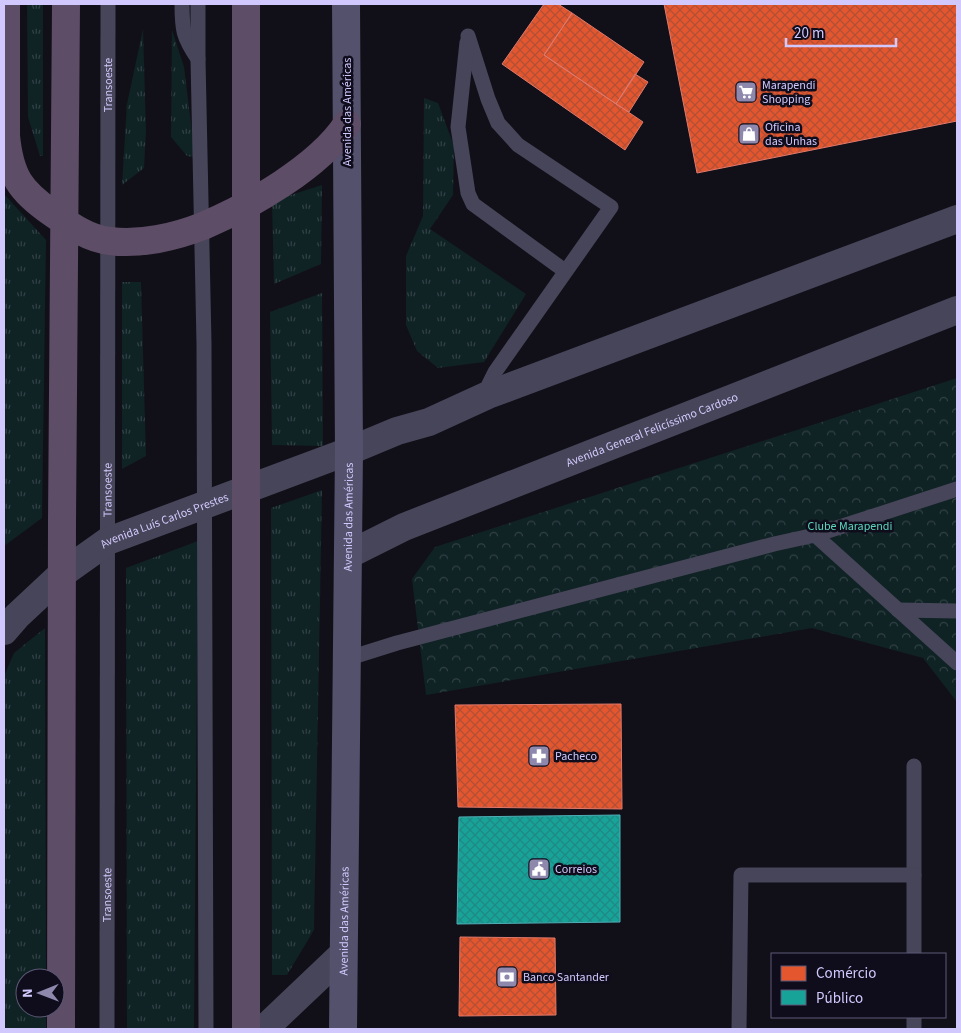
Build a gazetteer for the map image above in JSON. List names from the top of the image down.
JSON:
{
  "streets": {
    "main road": ["Avenida das Américas"],
    "street": ["Avenida General Felicíssimo Cardoso", "Avenida Luís Carlos Prestes"],
    "lane": ["Transoeste"]
  },
  "crossings": [
    ["Transoeste", "Avenida Luís Carlos Prestes"],
    ["Avenida das Américas", "Avenida General Felicíssimo Cardoso"],
    ["Avenida das Américas", "Avenida Luís Carlos Prestes"]
  ],
  "parks": ["Clube Marapendi"],
  "places": {
    "supermarket": ["Marapendi Shopping"],
    "shop": ["Oficina das Unhas"],
    "pharmacy": ["Pacheco"],
    "public building": ["Correios"],
    "bank": ["Banco Santander"]
  },
  "legend": ["Comércio", "Público"],
  "scale_bar": "20 m",
  "north": "left"
}
